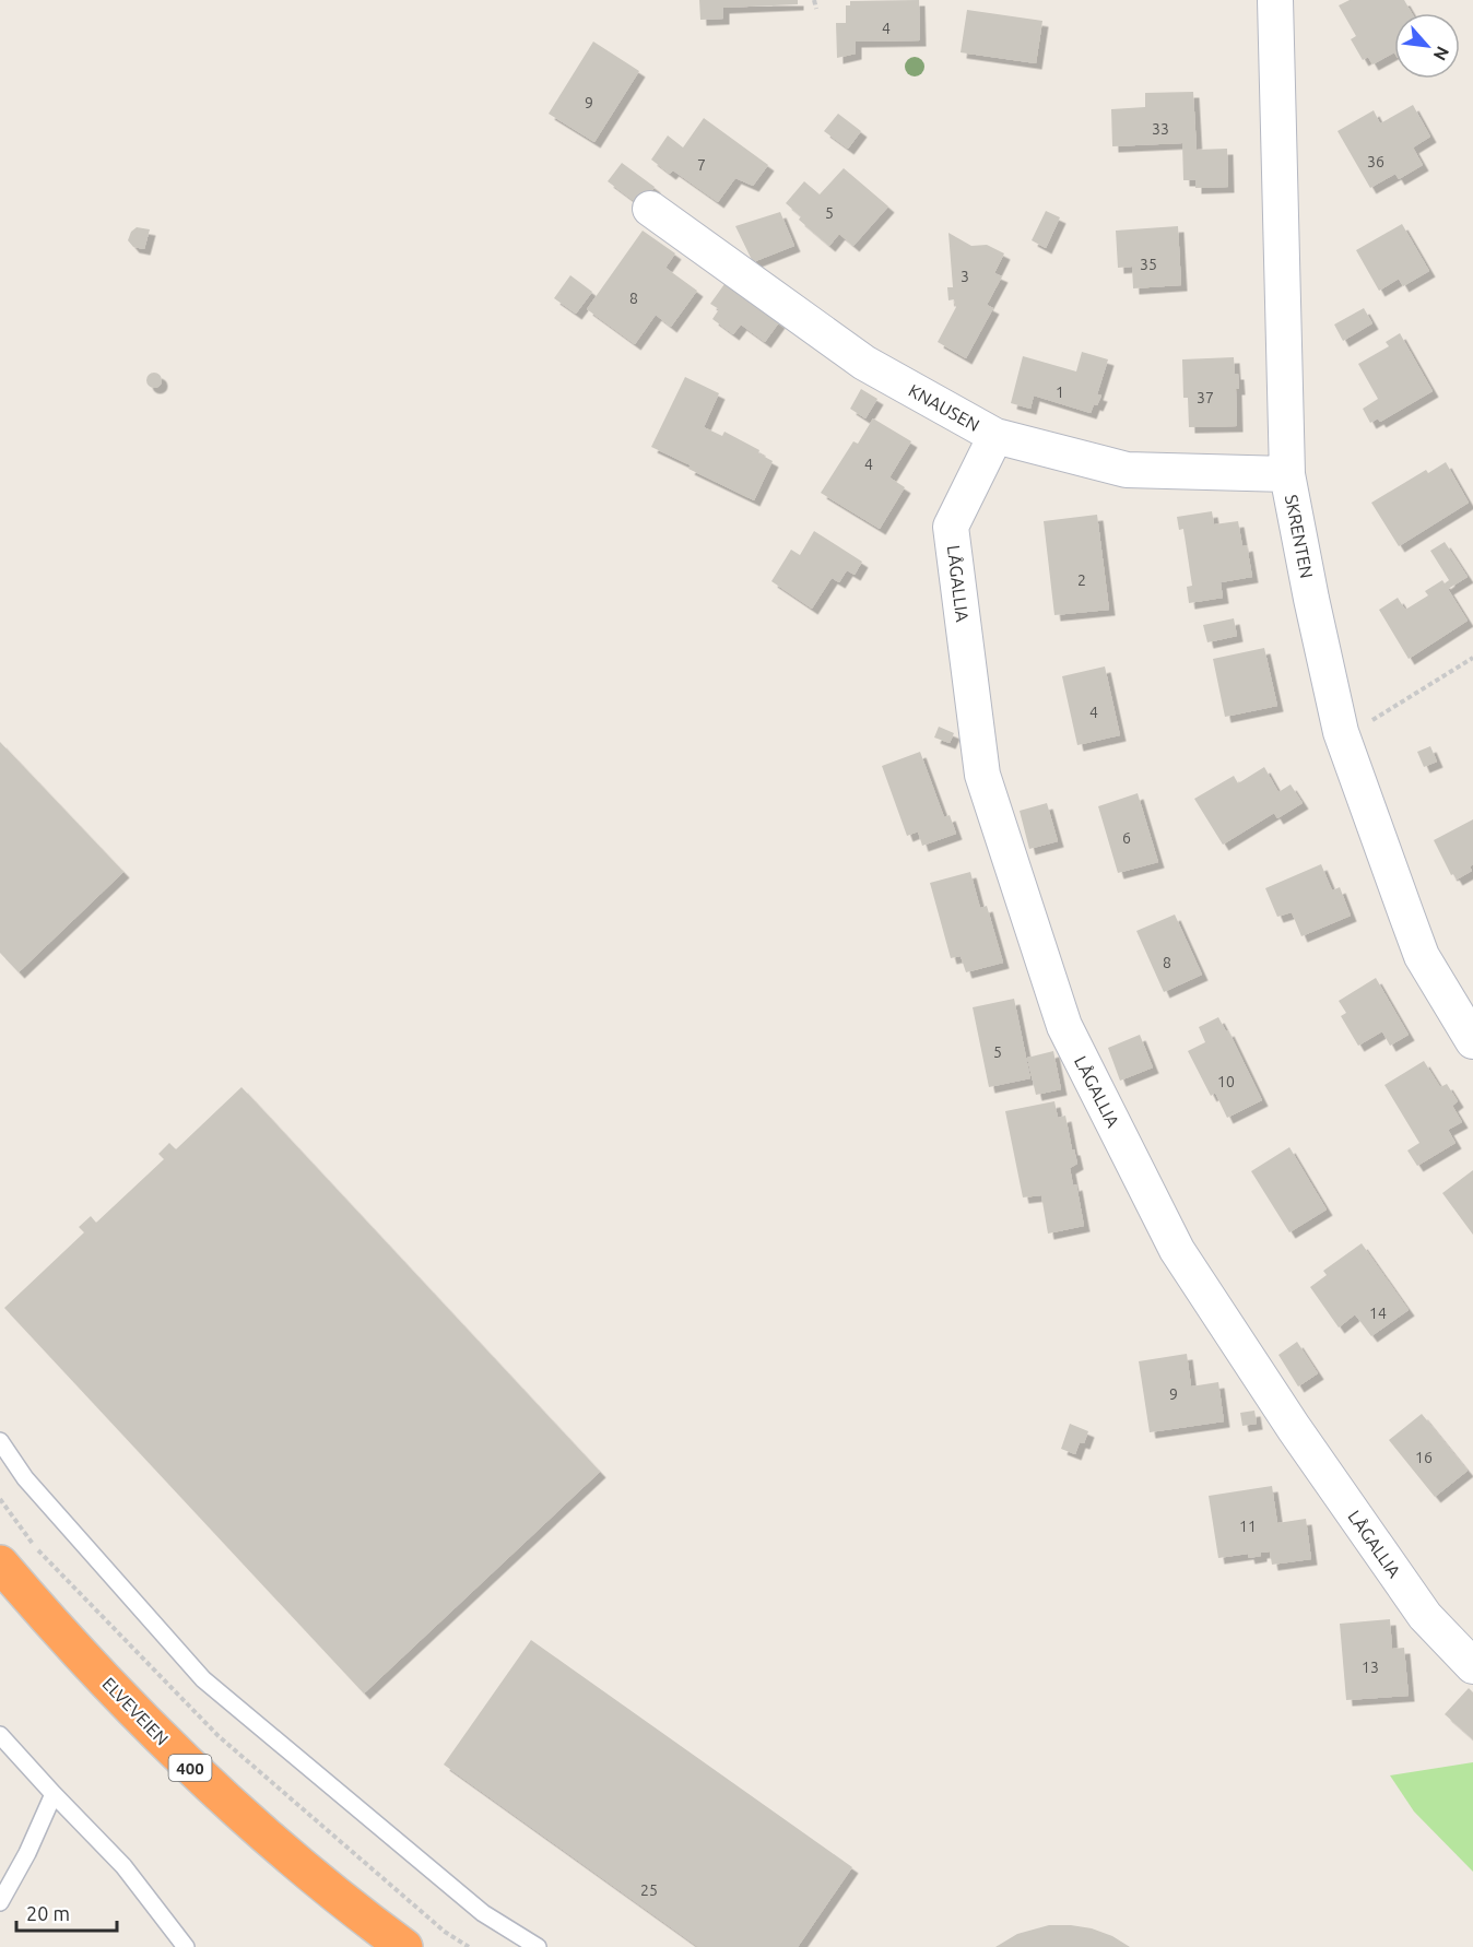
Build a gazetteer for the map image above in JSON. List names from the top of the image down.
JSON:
{
  "streets": {
    "highway": ["ELVEVEIEN", "400"],
    "street": ["KNAUSEN", "SKRENTEN", "LÅGALLIA"]
  },
  "crossings": [
    ["KNAUSEN", "SKRENTEN"],
    ["KNAUSEN", "LÅGALLIA"]
  ],
  "house_numbers": [
    "4",
    "9",
    "33",
    "36",
    "7",
    "5",
    "35",
    "3",
    "8",
    "1",
    "37",
    "4",
    "2",
    "4",
    "6",
    "8",
    "5",
    "10",
    "14",
    "9",
    "16",
    "11",
    "13",
    "25"
  ],
  "scale_bar": "20 m",
  "north": "bottom right"
}
